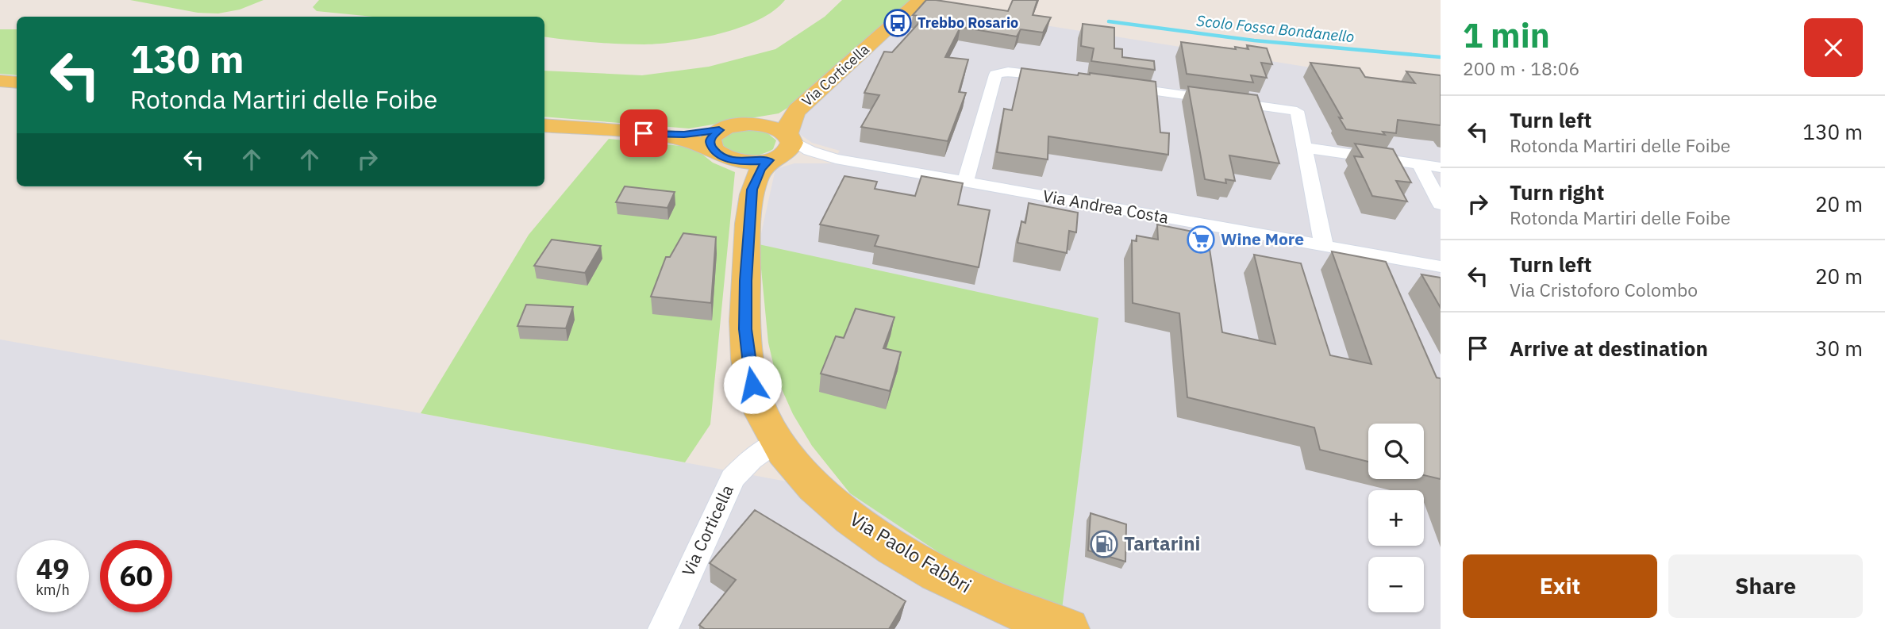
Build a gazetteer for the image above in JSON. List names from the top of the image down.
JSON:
{
  "streets": {
    "main road": ["Via Corticella", "Via Paolo Fabbri"],
    "street": ["Via Andrea Costa"]
  },
  "crossings": [
    ["Via Corticella", "Via Andrea Costa"],
    ["Via Corticella", "Via Paolo Fabbri"]
  ],
  "water": ["Scolo Fossa Bondanello"],
  "places": {
    "bus stop": ["Trebbo Rosario"],
    "supermarket": ["Wine More"],
    "fuel station": ["Tartarini"]
  },
  "page": {
    "heading": ["1 min", "200 m · 18:06"],
    "turn": ["130 m", "Rotonda Martiri delle Foibe"],
    "list": [
      {
        "name": "Turn left",
        "note": "Rotonda Martiri delle Foibe",
        "value": "130 m"
      },
      {
        "name": "Turn right",
        "note": "Rotonda Martiri delle Foibe",
        "value": "20 m"
      },
      {
        "name": "Turn left",
        "note": "Via Cristoforo Colombo",
        "value": "20 m"
      },
      {
        "name": "Arrive at destination",
        "value": "30 m"
      }
    ],
    "map_buttons": ["+", "−"],
    "speed": "49 km/h",
    "limit": "60",
    "buttons": ["Exit", "Share"]
  }
}
